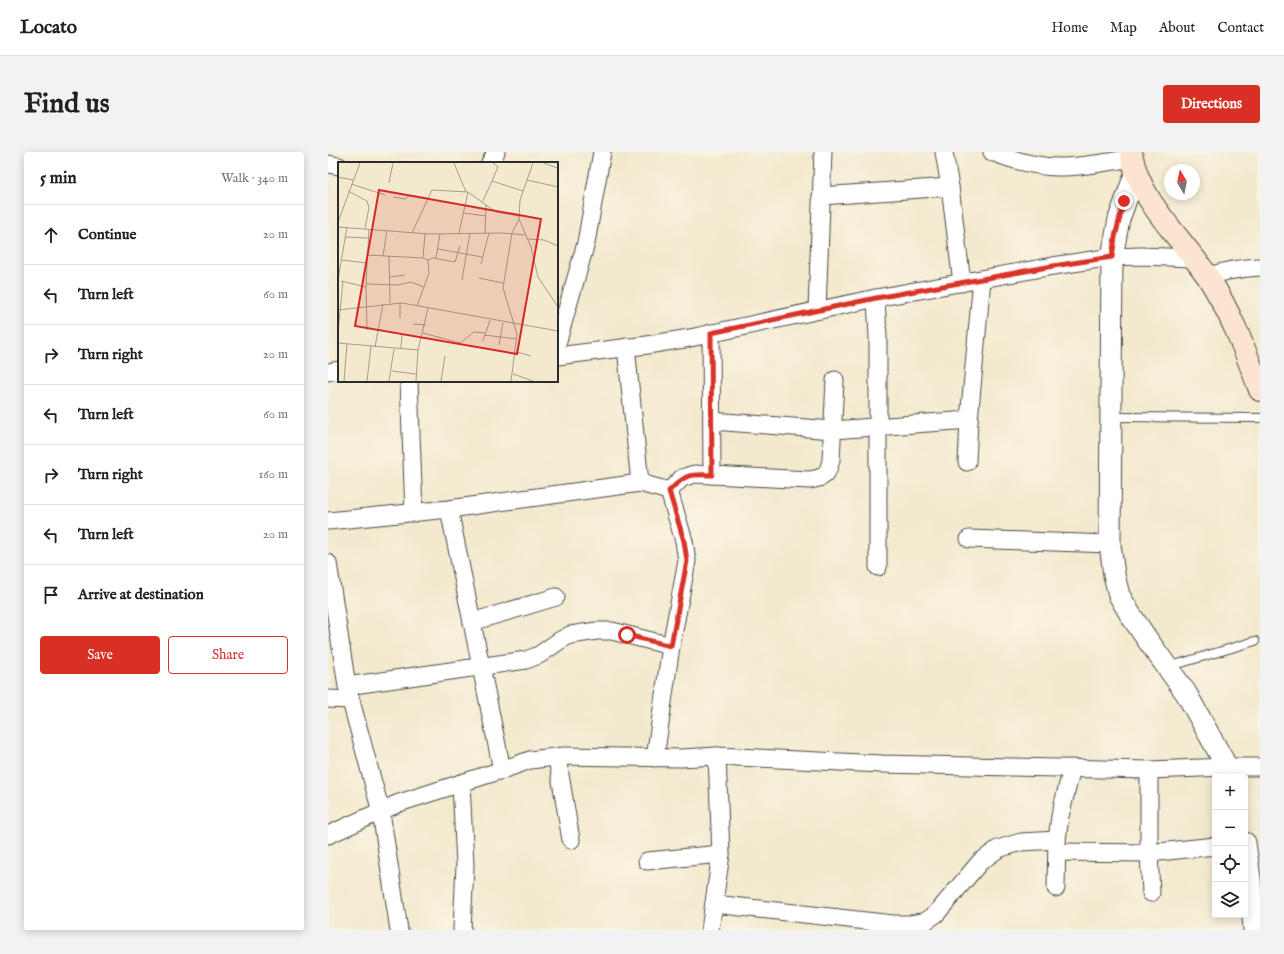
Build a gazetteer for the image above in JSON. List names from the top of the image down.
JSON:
{
  "north": "top",
  "page": {
    "header": "Locato",
    "nav": [
      "Home",
      "Map",
      "About",
      "Contact"
    ],
    "buttons": [
      "Directions",
      ["Save", "Share"]
    ],
    "title": "Find us",
    "heading": ["5 min", "Walk · 340 m"],
    "list": [
      ["Continue", "20 m"],
      ["Turn left", "60 m"],
      ["Turn right", "20 m"],
      ["Turn left", "60 m"],
      ["Turn right", "160 m"],
      ["Turn left", "20 m"],
      "Arrive at destination"
    ],
    "map_buttons": ["+", "−"]
  }
}
